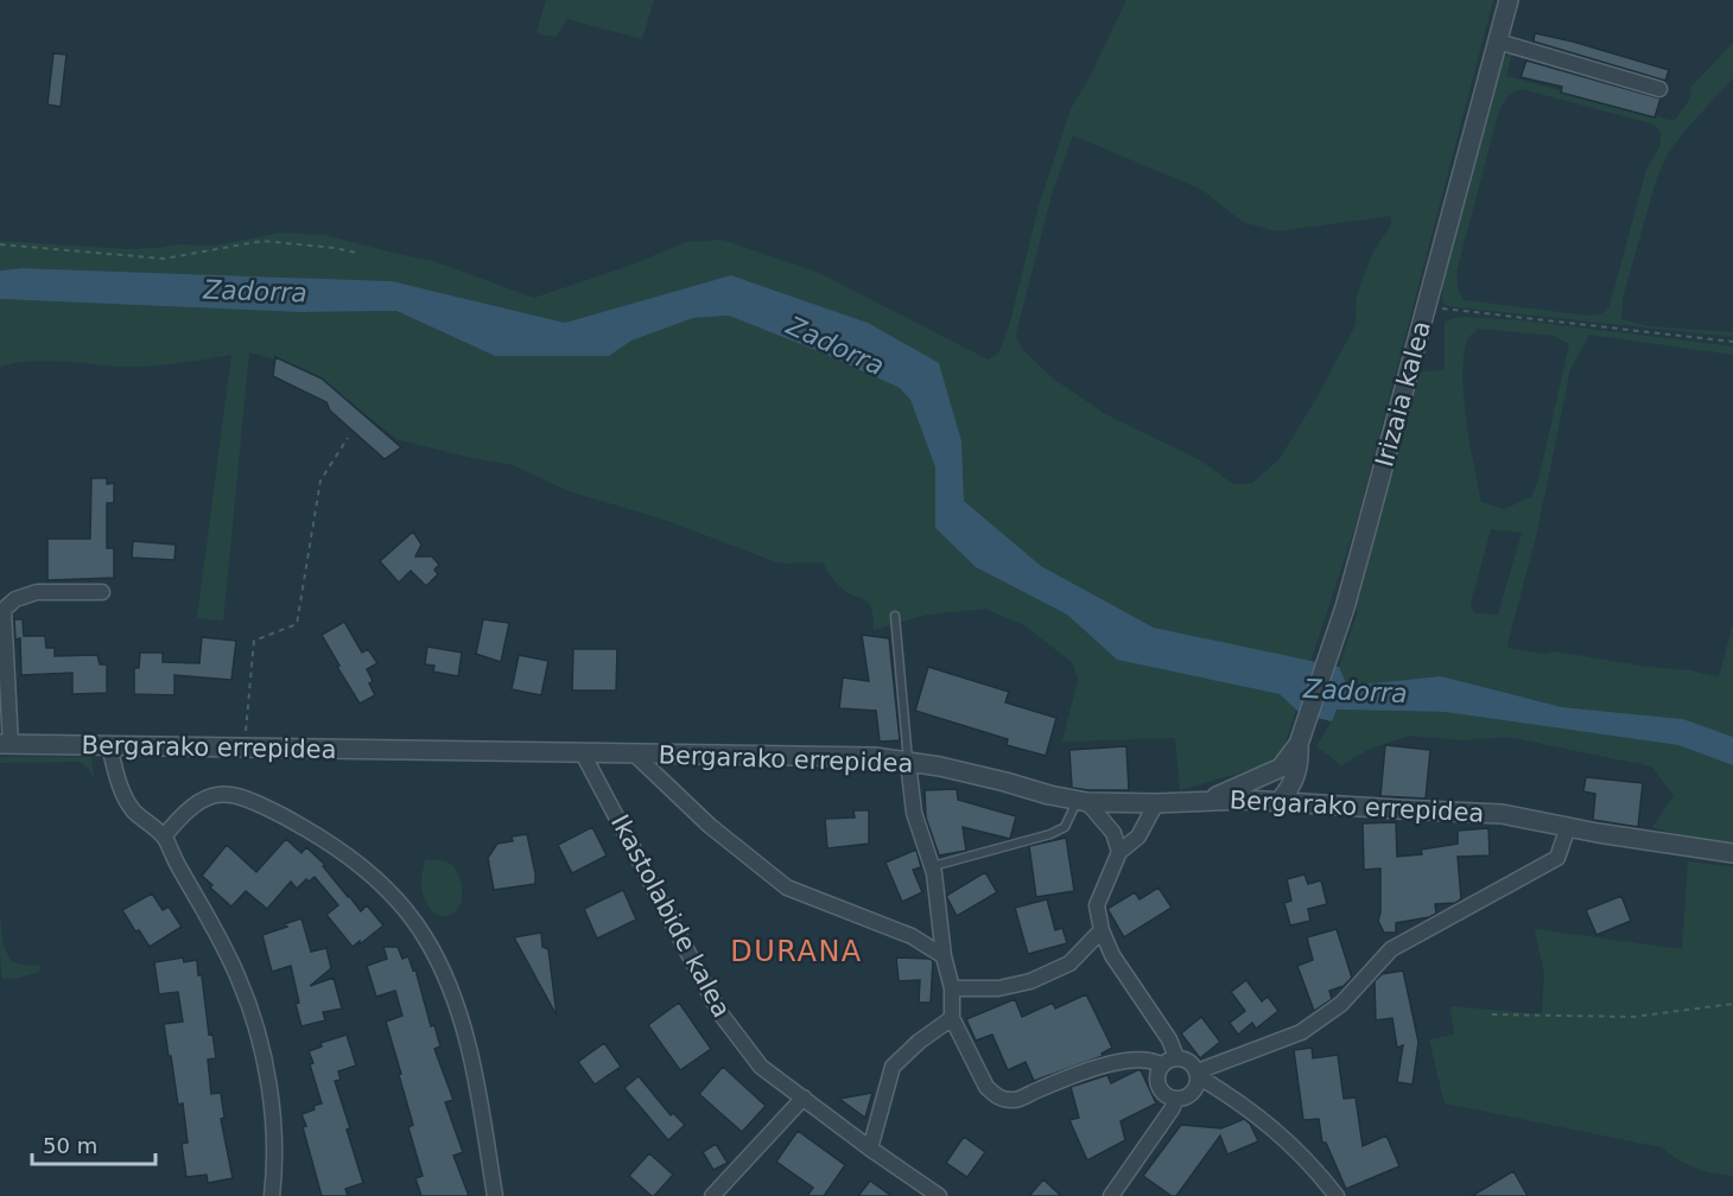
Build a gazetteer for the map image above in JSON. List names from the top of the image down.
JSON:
{
  "streets": {
    "street": ["Irizaia kalea", "Bergarako errepidea", "Ikastolabide kalea"]
  },
  "crossings": [
    ["Irizaia kalea", "Bergarako errepidea"],
    ["Bergarako errepidea", "Ikastolabide kalea"]
  ],
  "districts": ["DURANA"],
  "water": ["Zadorra"],
  "scale_bar": "50 m"
}
